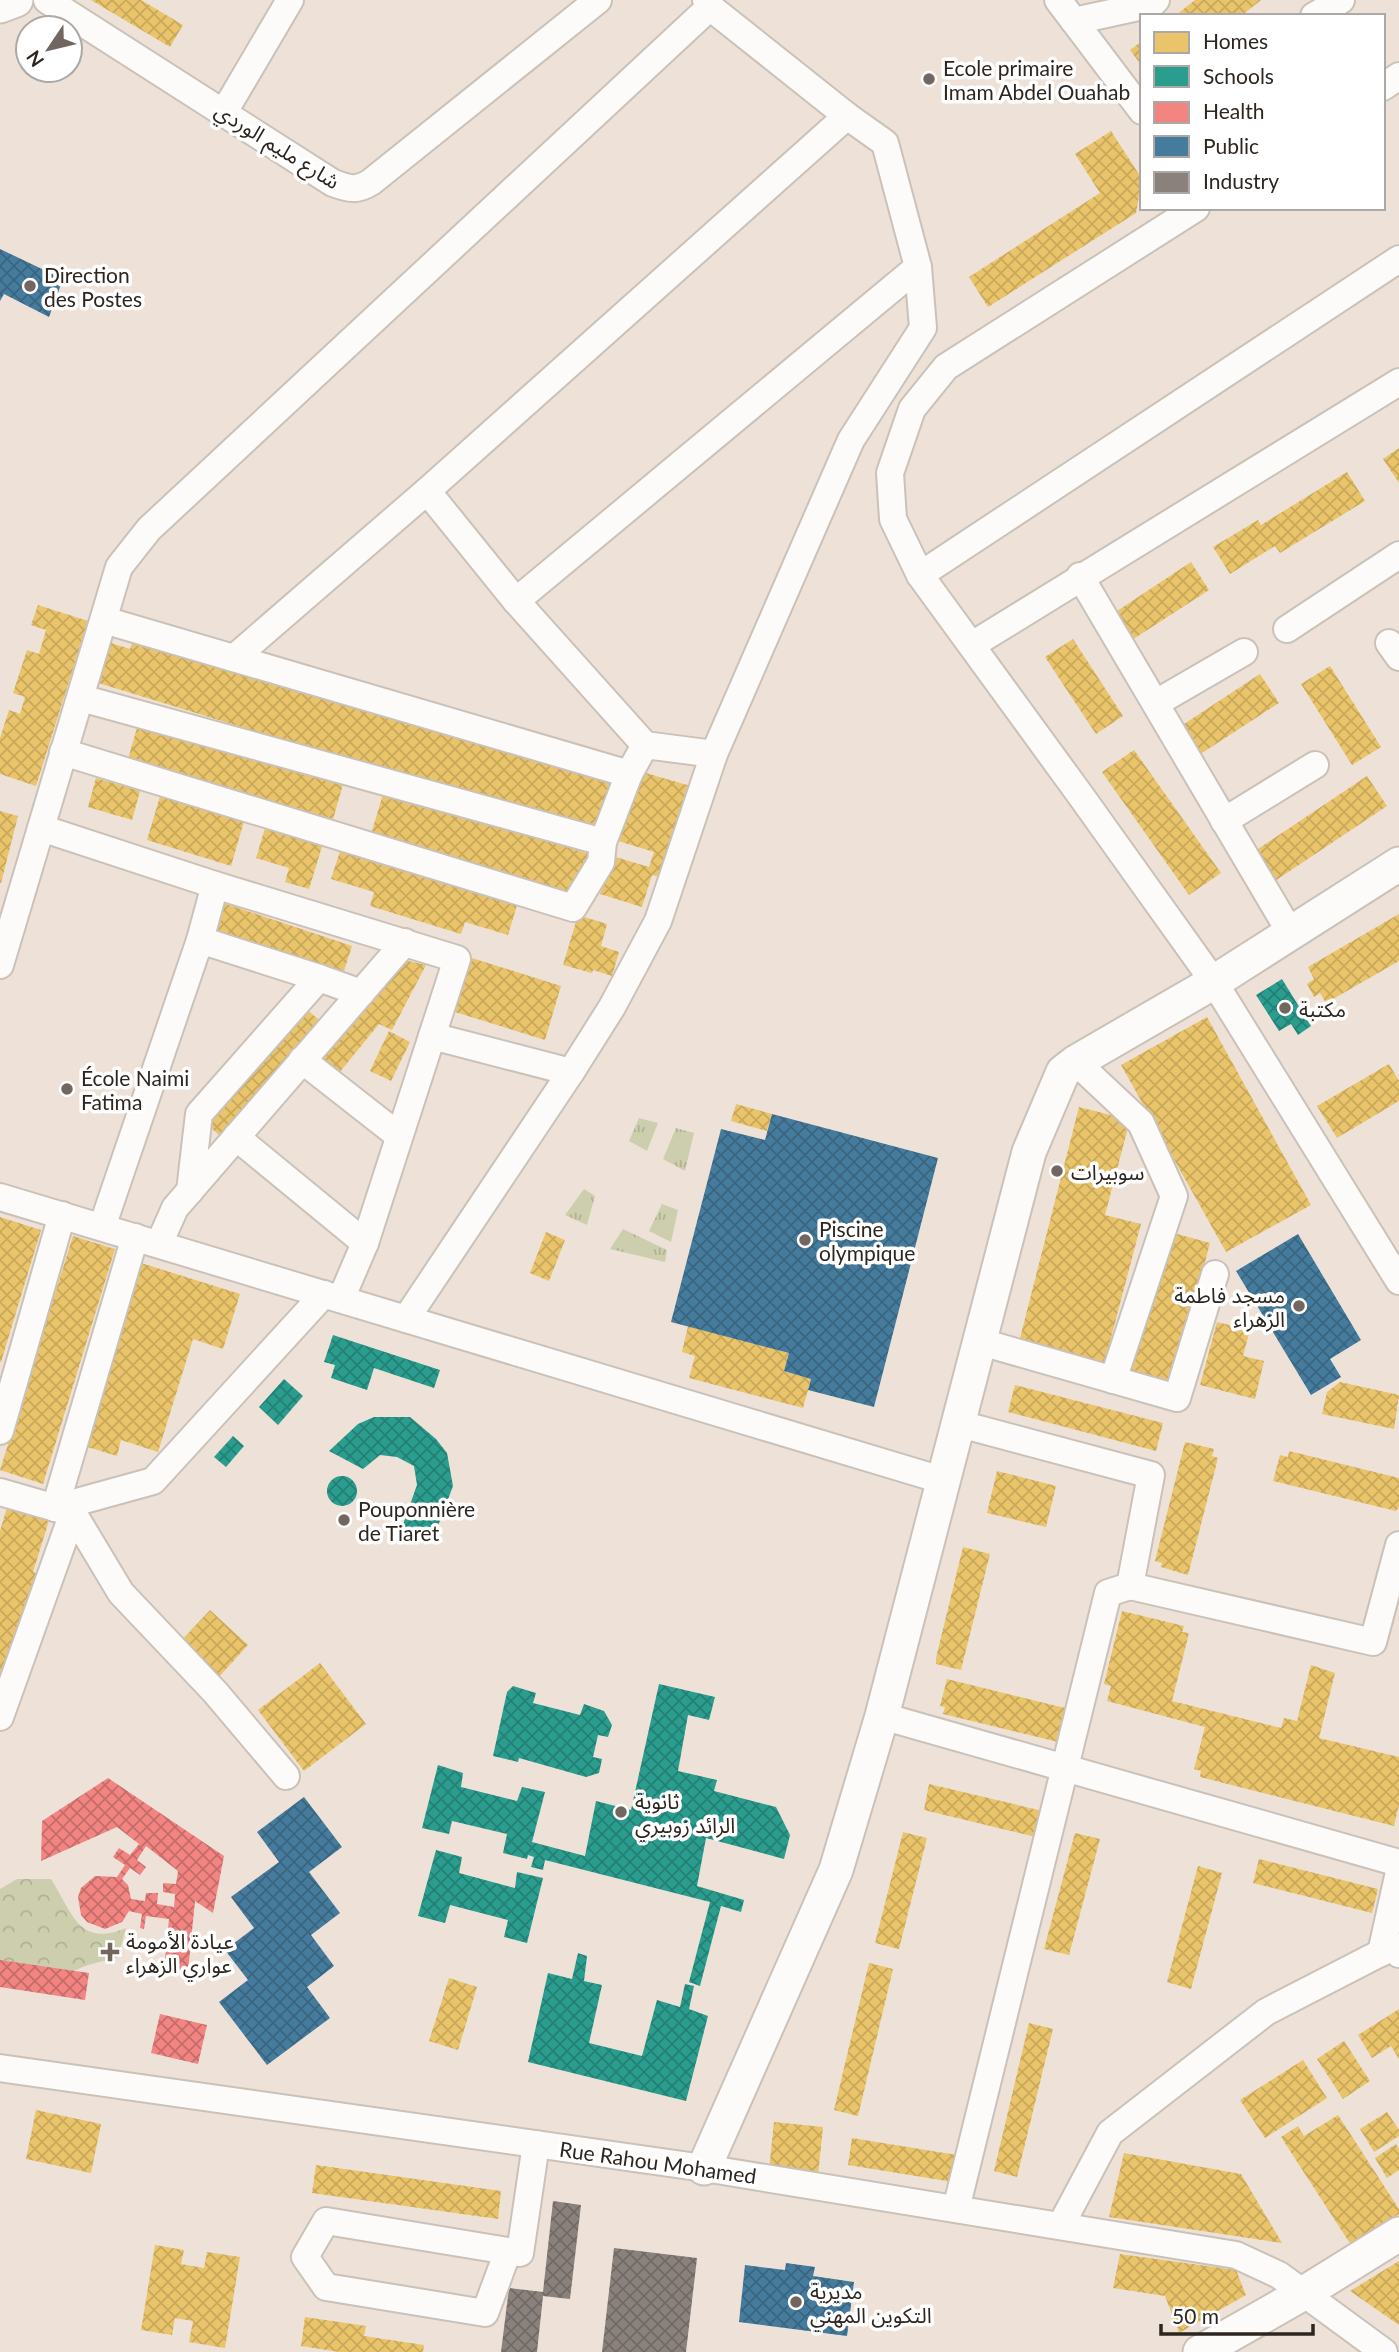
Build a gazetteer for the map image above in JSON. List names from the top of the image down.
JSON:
{
  "streets": {
    "street": ["شارع مليم الوردي", "Rue Rahou Mohamed"]
  },
  "places": {
    "other": [
      "Ecole primaire Imam Abdel Ouahab",
      "Direction des Postes",
      "مكتبة",
      "École Naimi Fatima",
      "سوبيرات",
      "Piscine olympique",
      "مسجد فاطمة الزهراء",
      "Pouponnière de Tiaret",
      "ثانوية الرائد زوبيري",
      "مديرية التكوين المهني"
    ],
    "health": ["عيادة الأمومة عواري الزهراء"]
  },
  "legend": [
    "Homes",
    "Schools",
    "Health",
    "Public",
    "Industry"
  ],
  "scale_bar": "50 m",
  "north": "bottom left"
}
